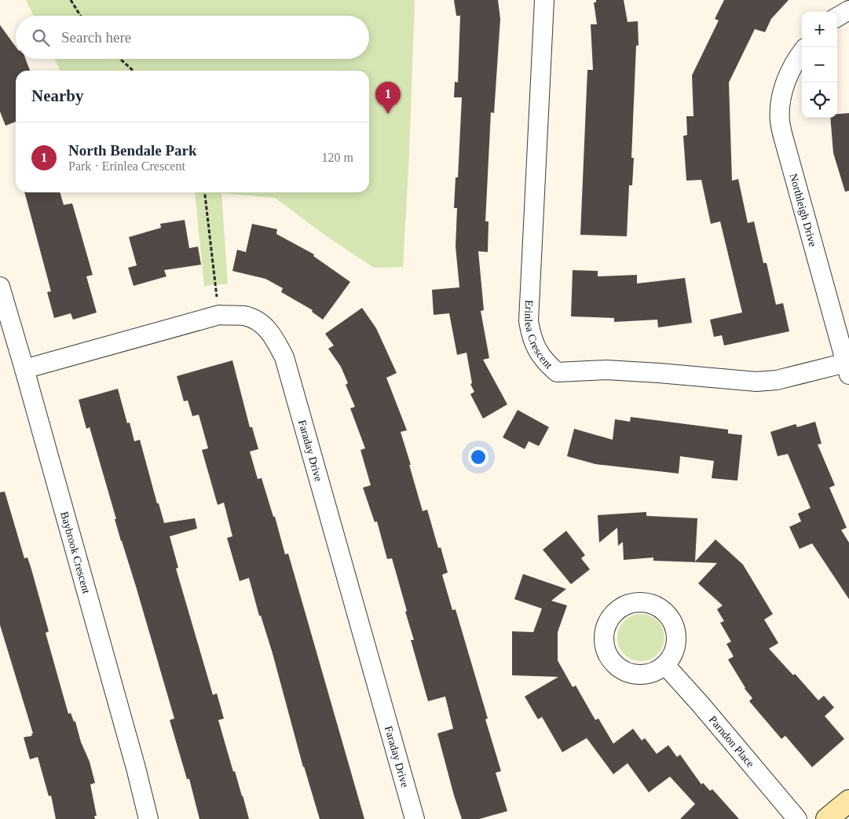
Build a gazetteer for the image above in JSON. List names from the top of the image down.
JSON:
{
  "streets": {
    "street": [
      "Northleigh Drive",
      "Erinlea Crescent",
      "Faraday Drive",
      "Baybrook Crescent",
      "Parndon Place"
    ]
  },
  "crossings": [
    ["Northleigh Drive", "Erinlea Crescent"],
    ["Faraday Drive", "Baybrook Crescent"]
  ],
  "page": {
    "map_buttons": ["+", "−"],
    "search": "Search here",
    "heading": "Nearby",
    "pins": "1",
    "list": [
      {
        "mark": "1",
        "name": "North Bendale Park",
        "note": "Park · Erinlea Crescent",
        "value": "120 m"
      }
    ]
  }
}
